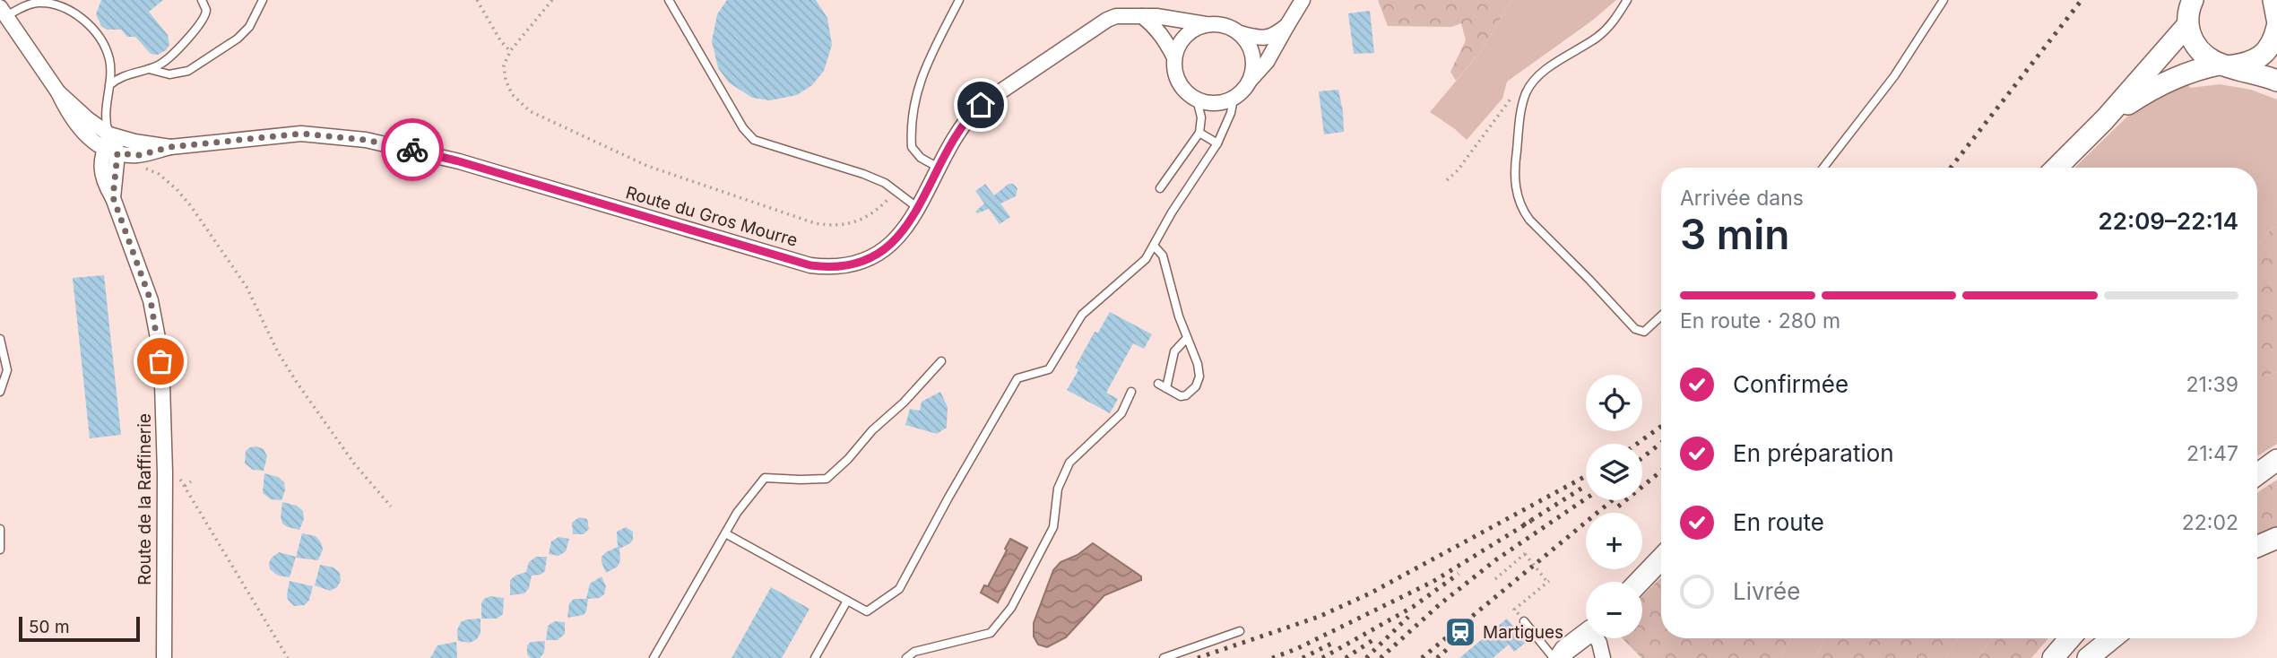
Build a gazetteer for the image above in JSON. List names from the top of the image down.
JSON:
{
  "streets": {
    "street": ["Route du Gros Mourre", "Route de la Raffinerie"]
  },
  "crossings": [
    ["Route du Gros Mourre", "Route de la Raffinerie"]
  ],
  "places": {
    "station": ["Martigues"]
  },
  "scale_bar": "50 m",
  "page": {
    "heading": ["3 min", "Arrivée dans", "22:09–22:14"],
    "bar": "En route · 280 m",
    "list": [
      ["Confirmée", "21:39"],
      ["En préparation", "21:47"],
      ["En route", "22:02"],
      "Livrée"
    ],
    "map_buttons": ["+", "−"],
    "scale": "50 m"
  }
}
